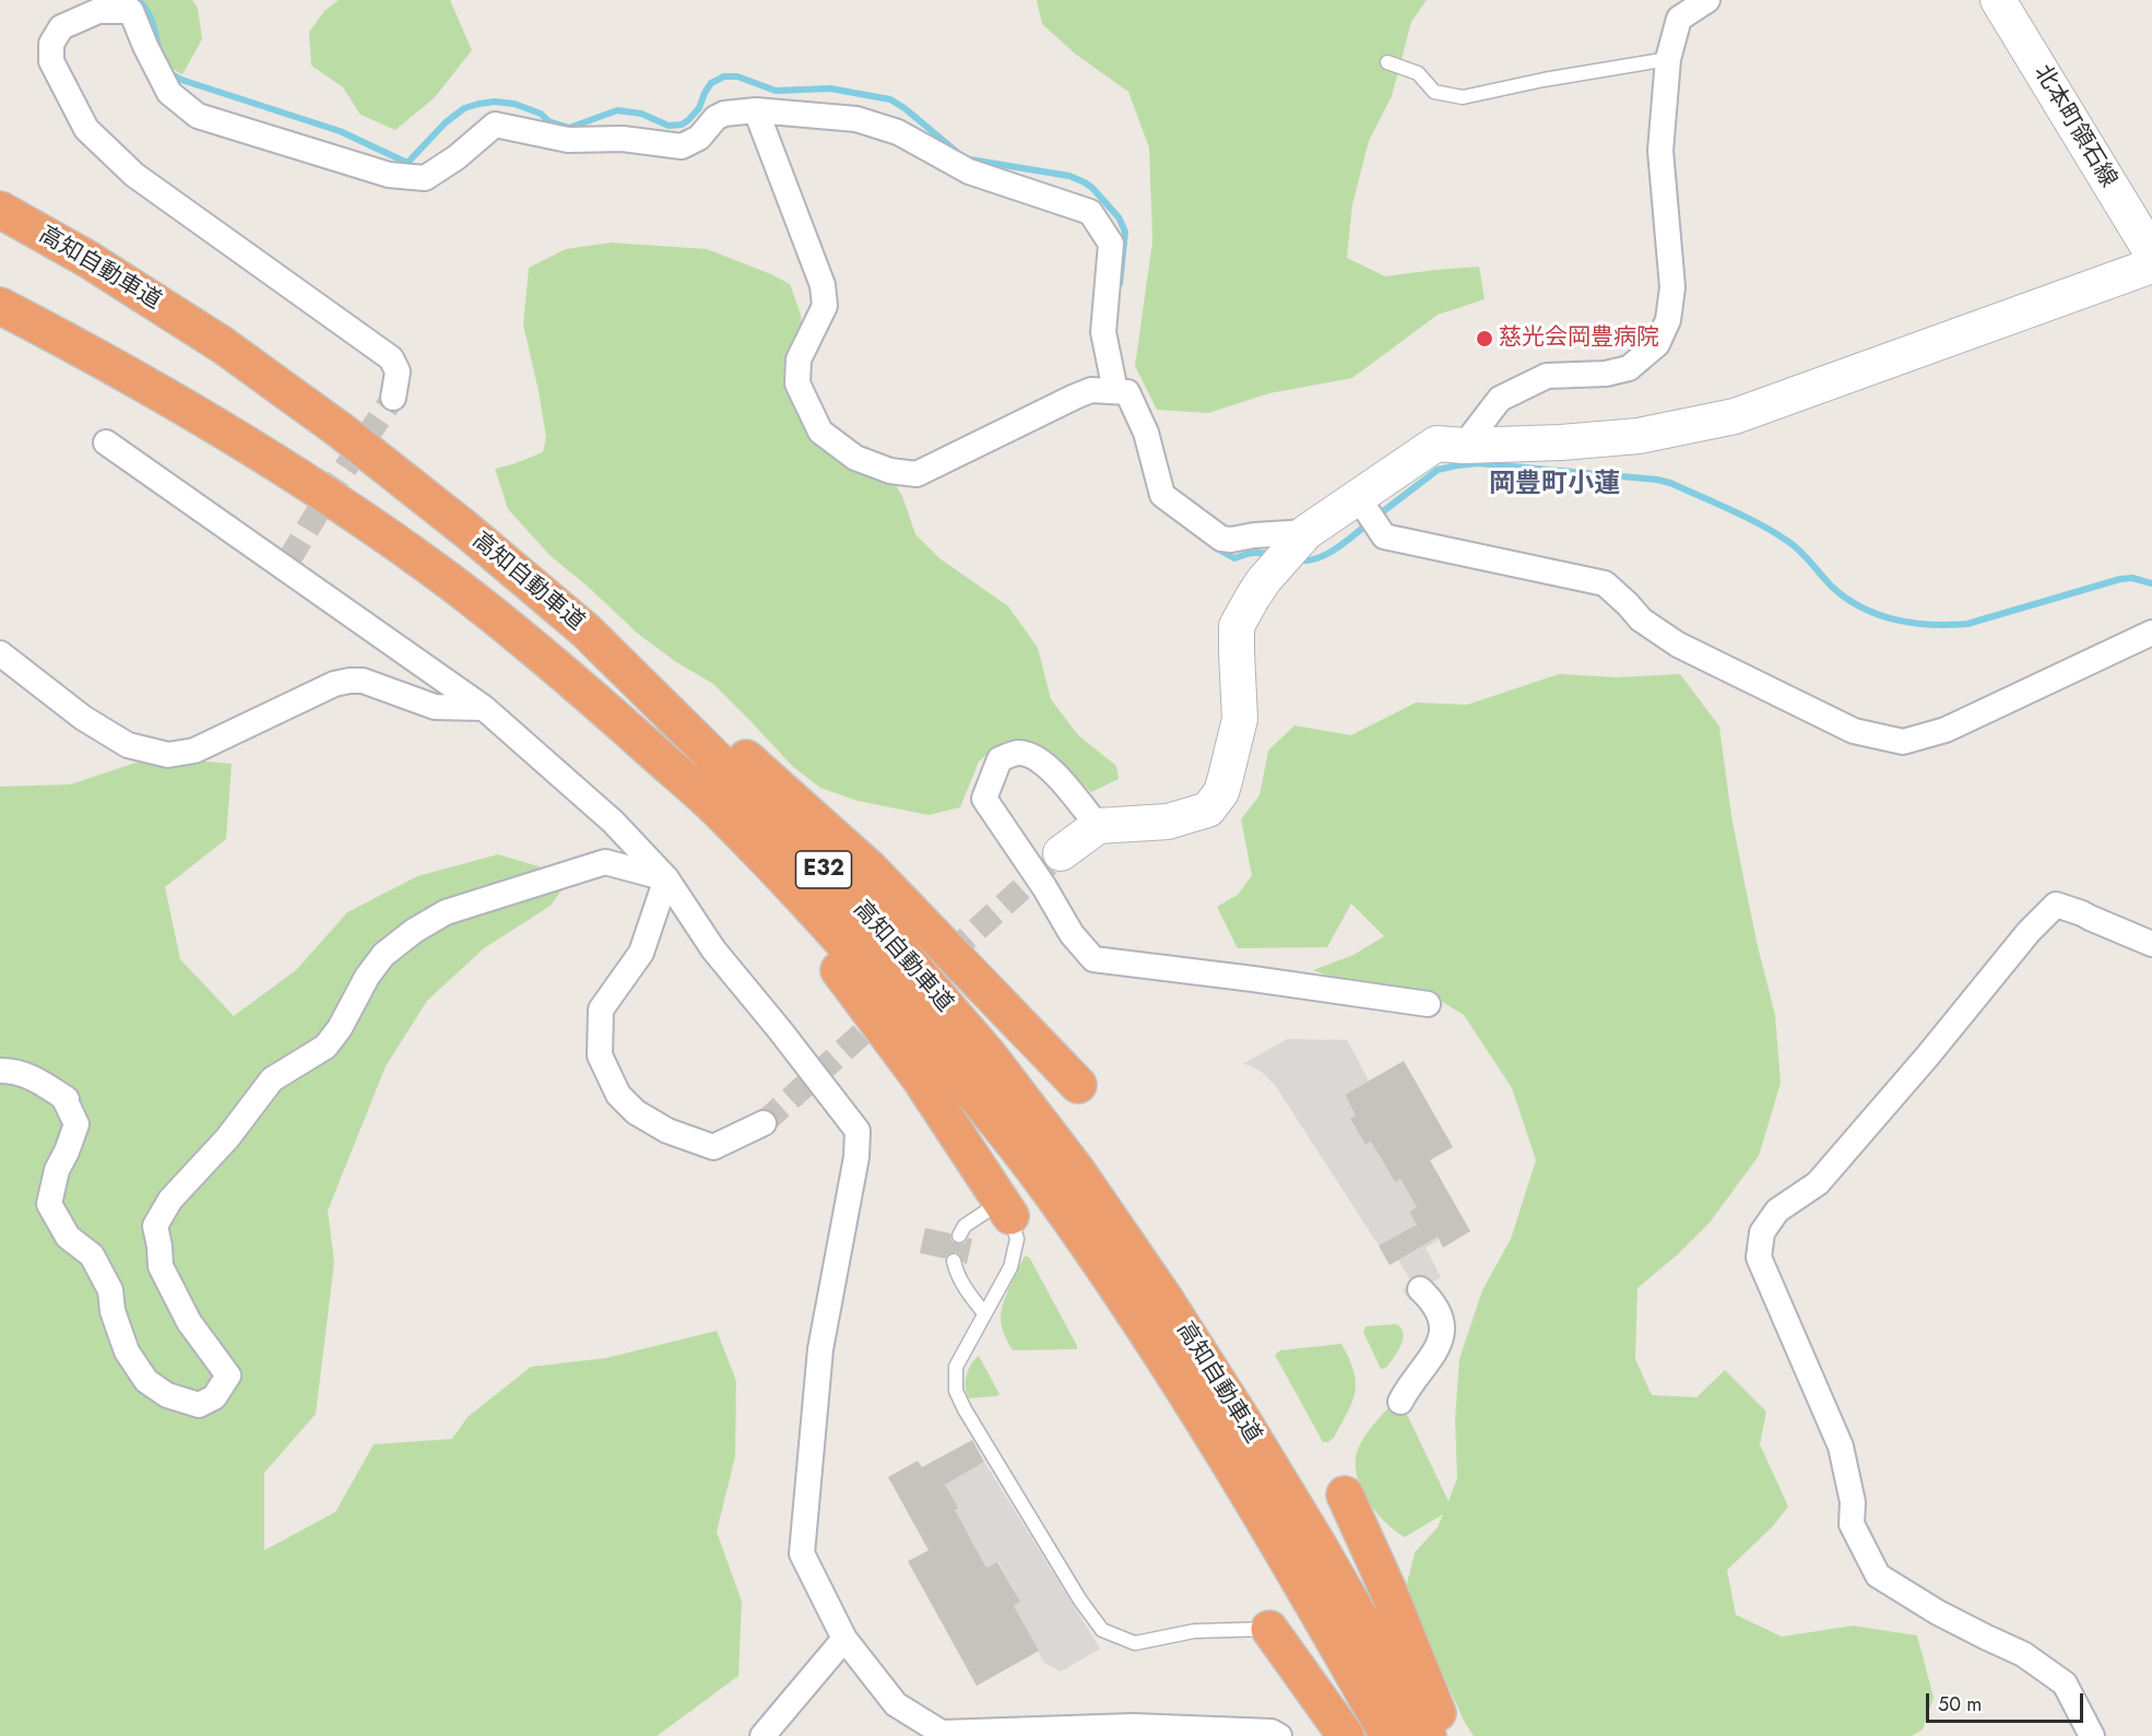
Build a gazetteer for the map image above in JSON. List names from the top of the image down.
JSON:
{
  "streets": {
    "highway": ["高知自動車道", "E32"],
    "street": ["北本町領石線"]
  },
  "districts": ["岡豊町小蓮"],
  "places": ["慈光会岡豊病院"],
  "scale_bar": "50 m"
}
